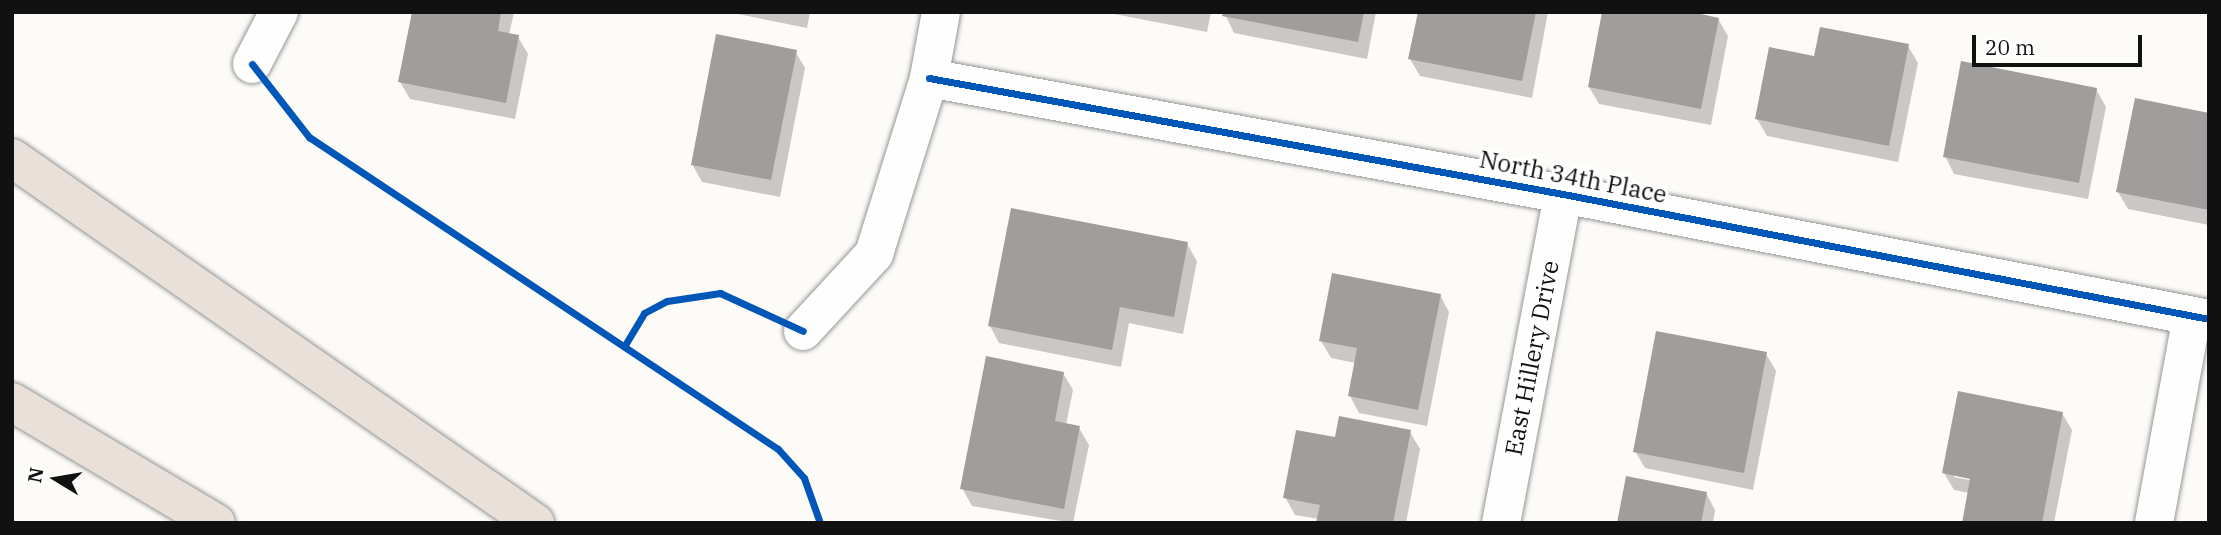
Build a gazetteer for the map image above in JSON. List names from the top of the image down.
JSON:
{
  "streets": {
    "street": ["North 34th Place", "East Hillery Drive"]
  },
  "crossings": [
    ["North 34th Place", "East Hillery Drive"]
  ],
  "scale_bar": "20 m",
  "north": "left"
}
